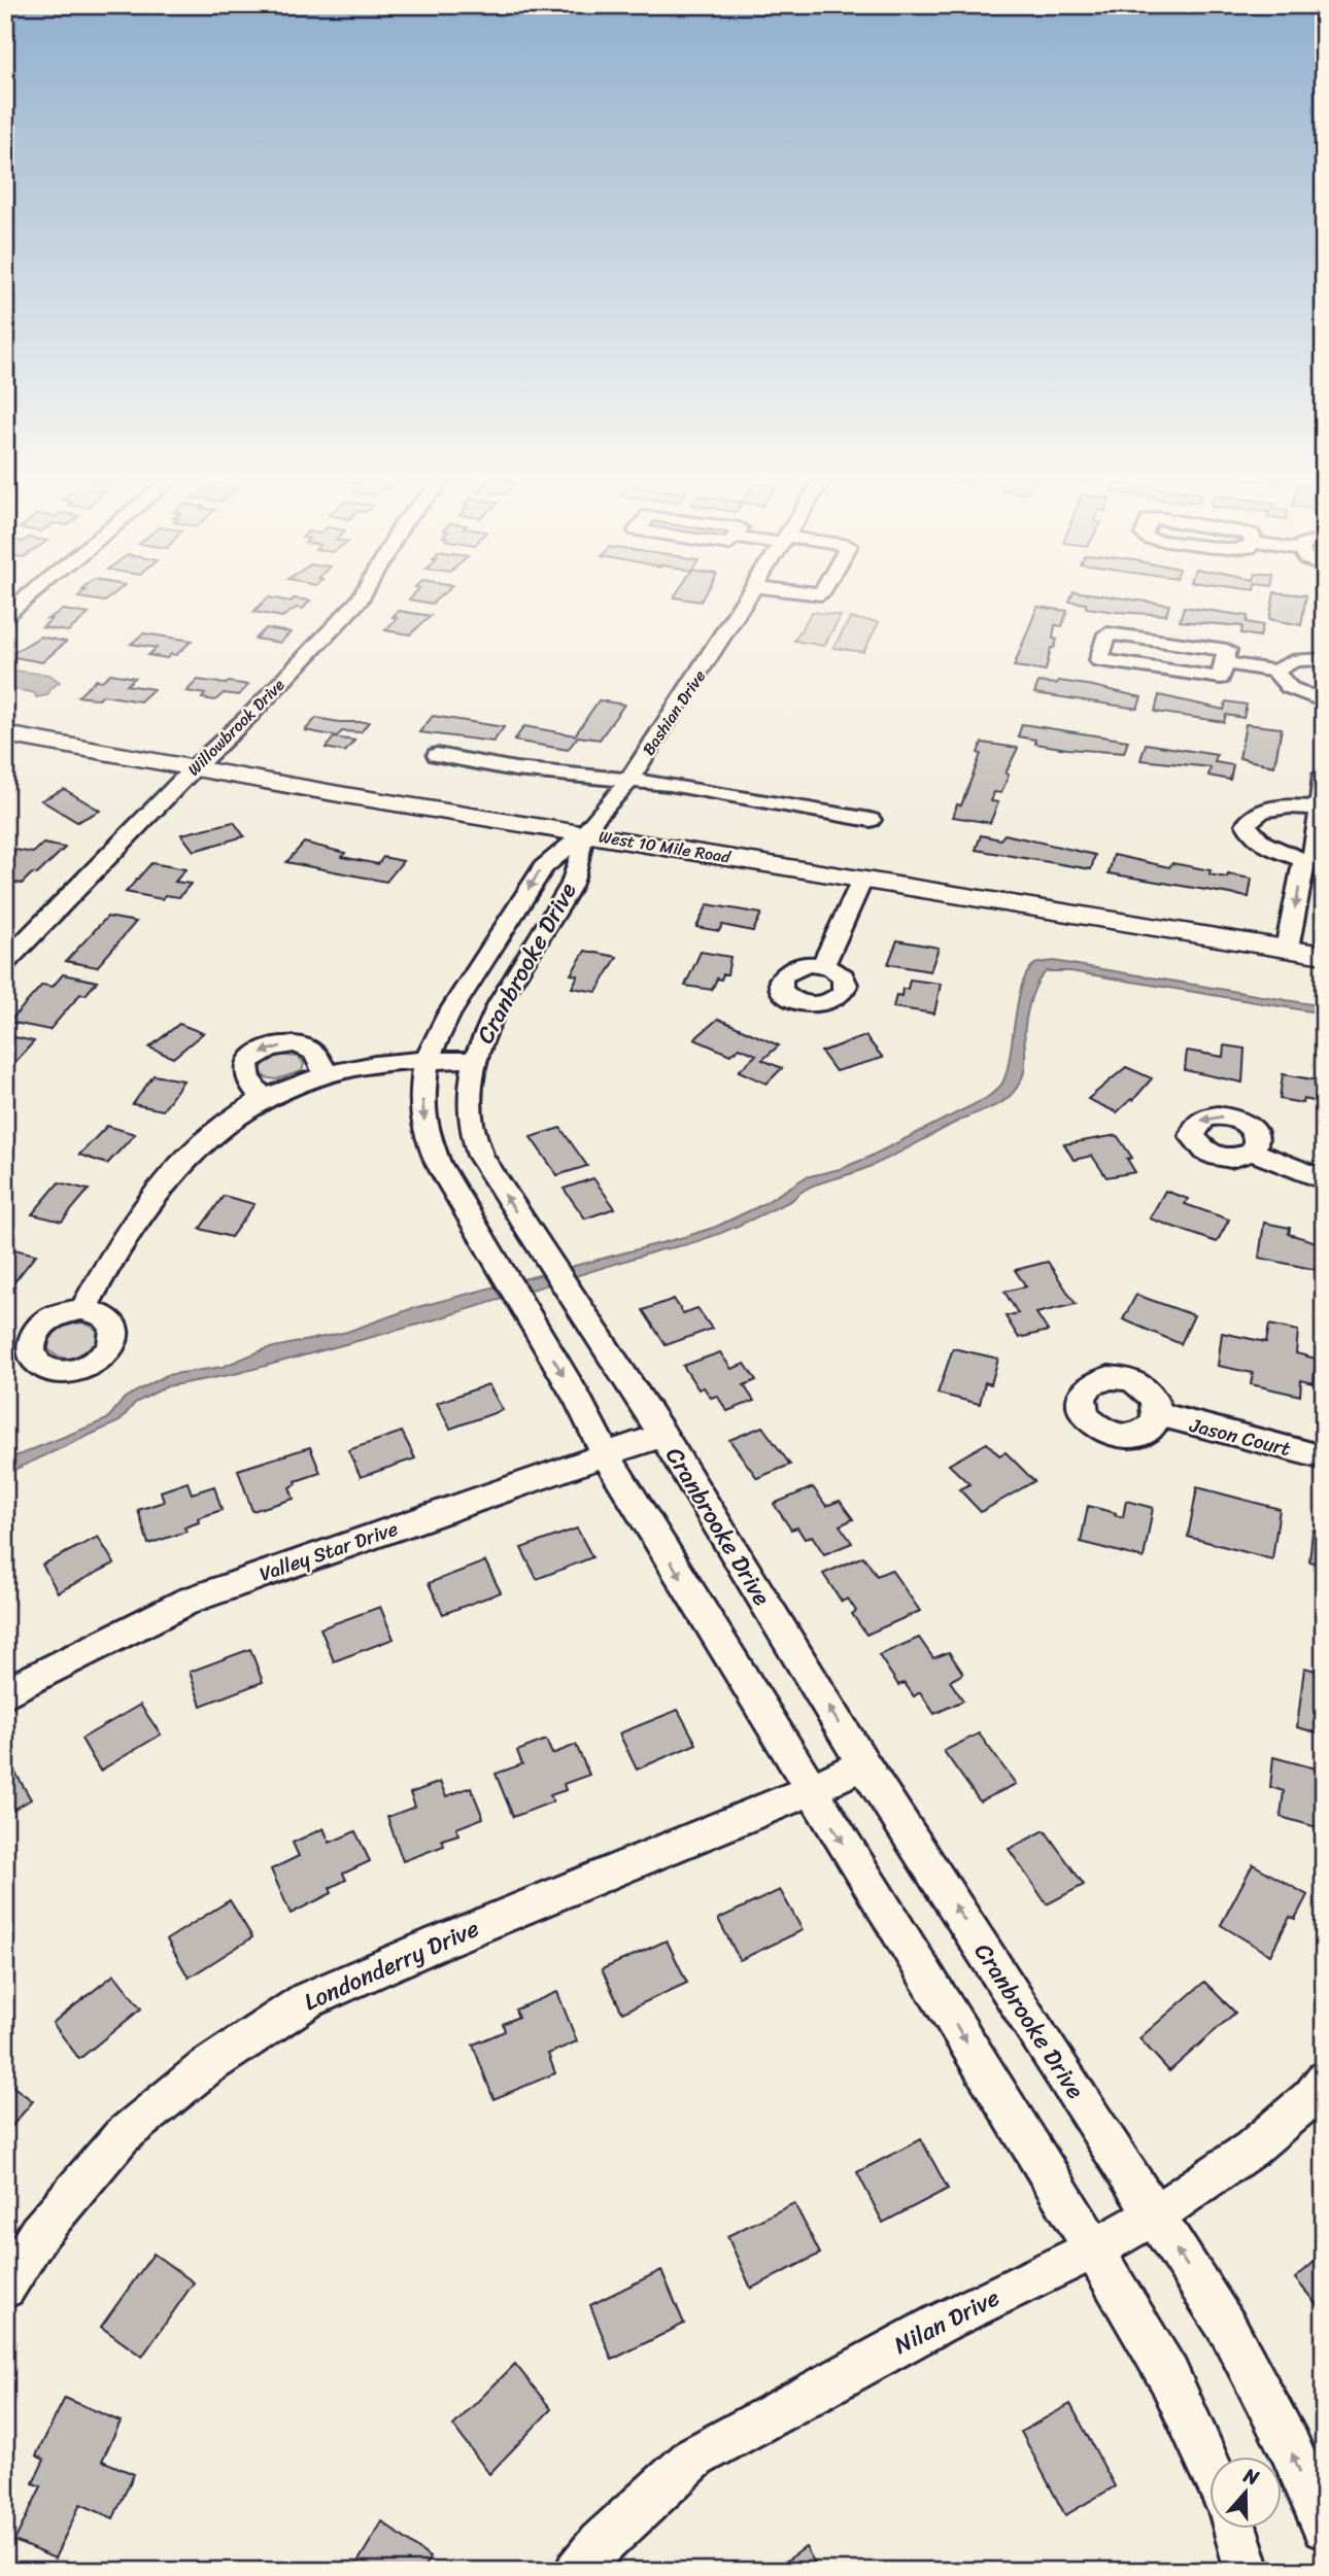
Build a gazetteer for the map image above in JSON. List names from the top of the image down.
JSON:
{
  "streets": {
    "main road": ["West 10 Mile Road"],
    "street": [
      "Bashian Drive",
      "Willowbrook Drive",
      "Cranbrooke Drive",
      "Jason Court",
      "Valley Star Drive",
      "Londonderry Drive",
      "Nilan Drive"
    ]
  },
  "crossings": [
    ["Bashian Drive", "West 10 Mile Road"],
    ["Bashian Drive", "Cranbrooke Drive"],
    ["Willowbrook Drive", "West 10 Mile Road"],
    ["West 10 Mile Road", "Cranbrooke Drive"],
    ["Cranbrooke Drive", "Valley Star Drive"],
    ["Cranbrooke Drive", "Londonderry Drive"],
    ["Cranbrooke Drive", "Nilan Drive"]
  ],
  "north": "top"
}
